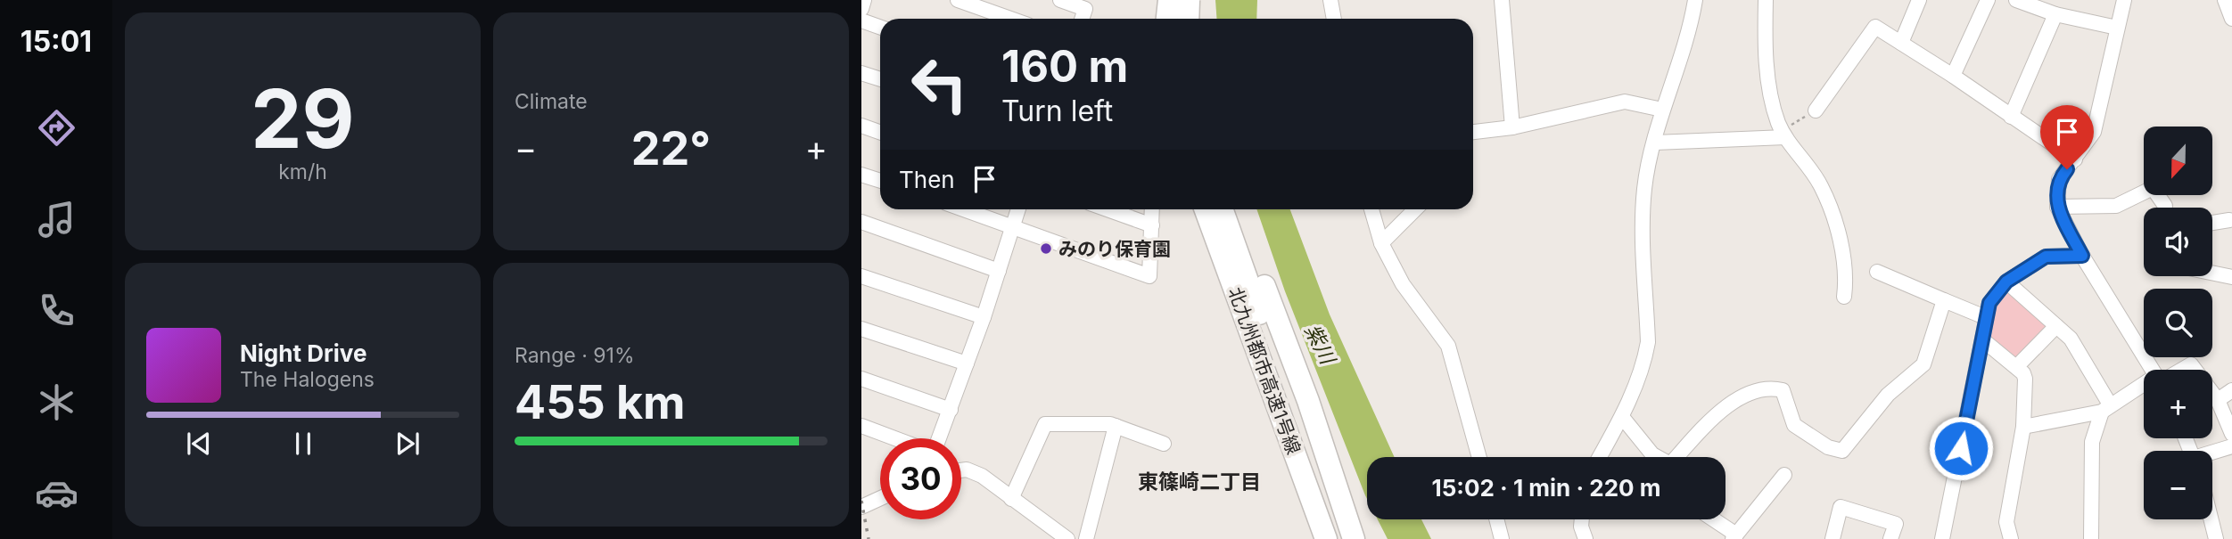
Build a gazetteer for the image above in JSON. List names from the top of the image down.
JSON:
{
  "streets": {
    "highway": ["北九州都市高速1号線"]
  },
  "districts": ["東篠崎二丁目"],
  "water": ["紫川"],
  "places": ["みのり保育園"],
  "north": "bottom",
  "page": {
    "tabs": "15:01",
    "tile": [
      ["29", "km/h"],
      "Climate",
      ["Range · 91%", "455 km"]
    ],
    "turn": ["160 m", "Turn left"],
    "heat": ["−", "22°", "+"],
    "map_buttons": ["+", "−"],
    "then": "Then",
    "song": ["Night Drive", "The Halogens"],
    "limit": "30",
    "trip": "15:02 · 1 min · 220 m"
  }
}
